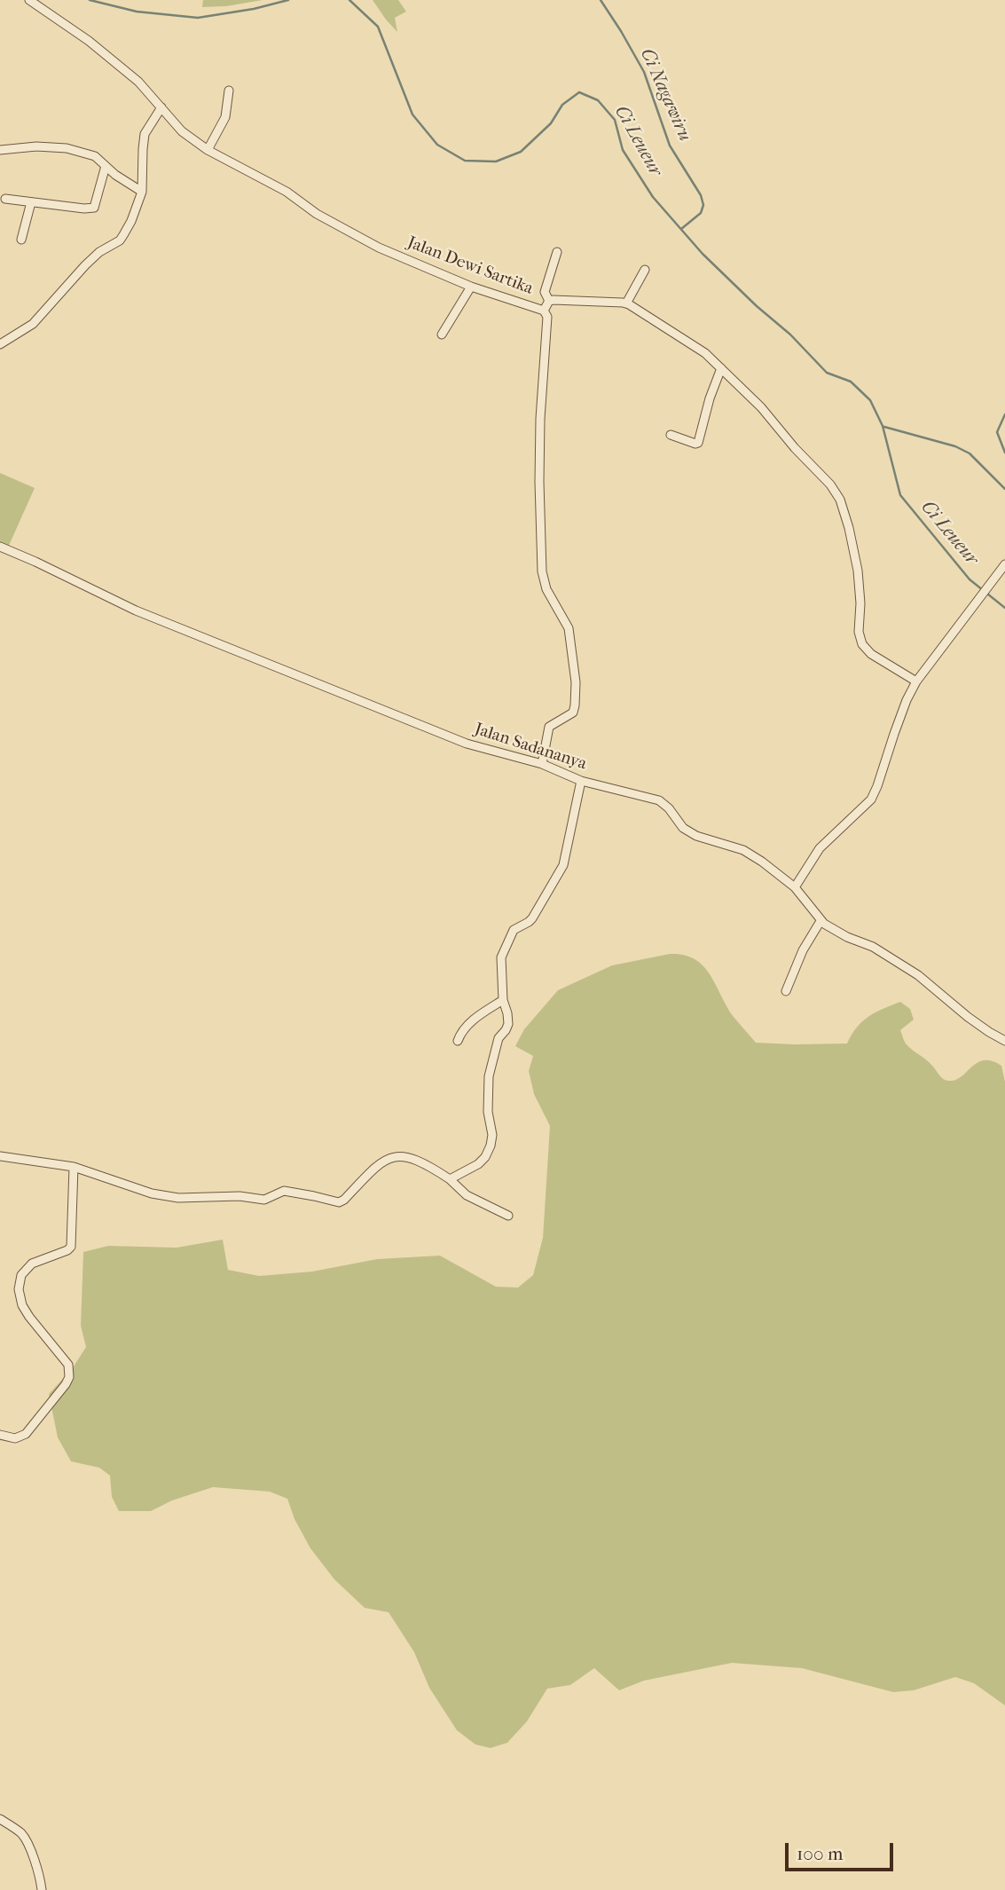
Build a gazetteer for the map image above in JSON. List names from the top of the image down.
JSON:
{
  "streets": {
    "street": ["Jalan Dewi Sartika", "Jalan Sadananya"]
  },
  "crossings": [
    ["Jalan Dewi Sartika", "Jalan Sadananya"]
  ],
  "water": ["Ci Nagawiru", "Ci Leueur"],
  "scale_bar": "100 m"
}
